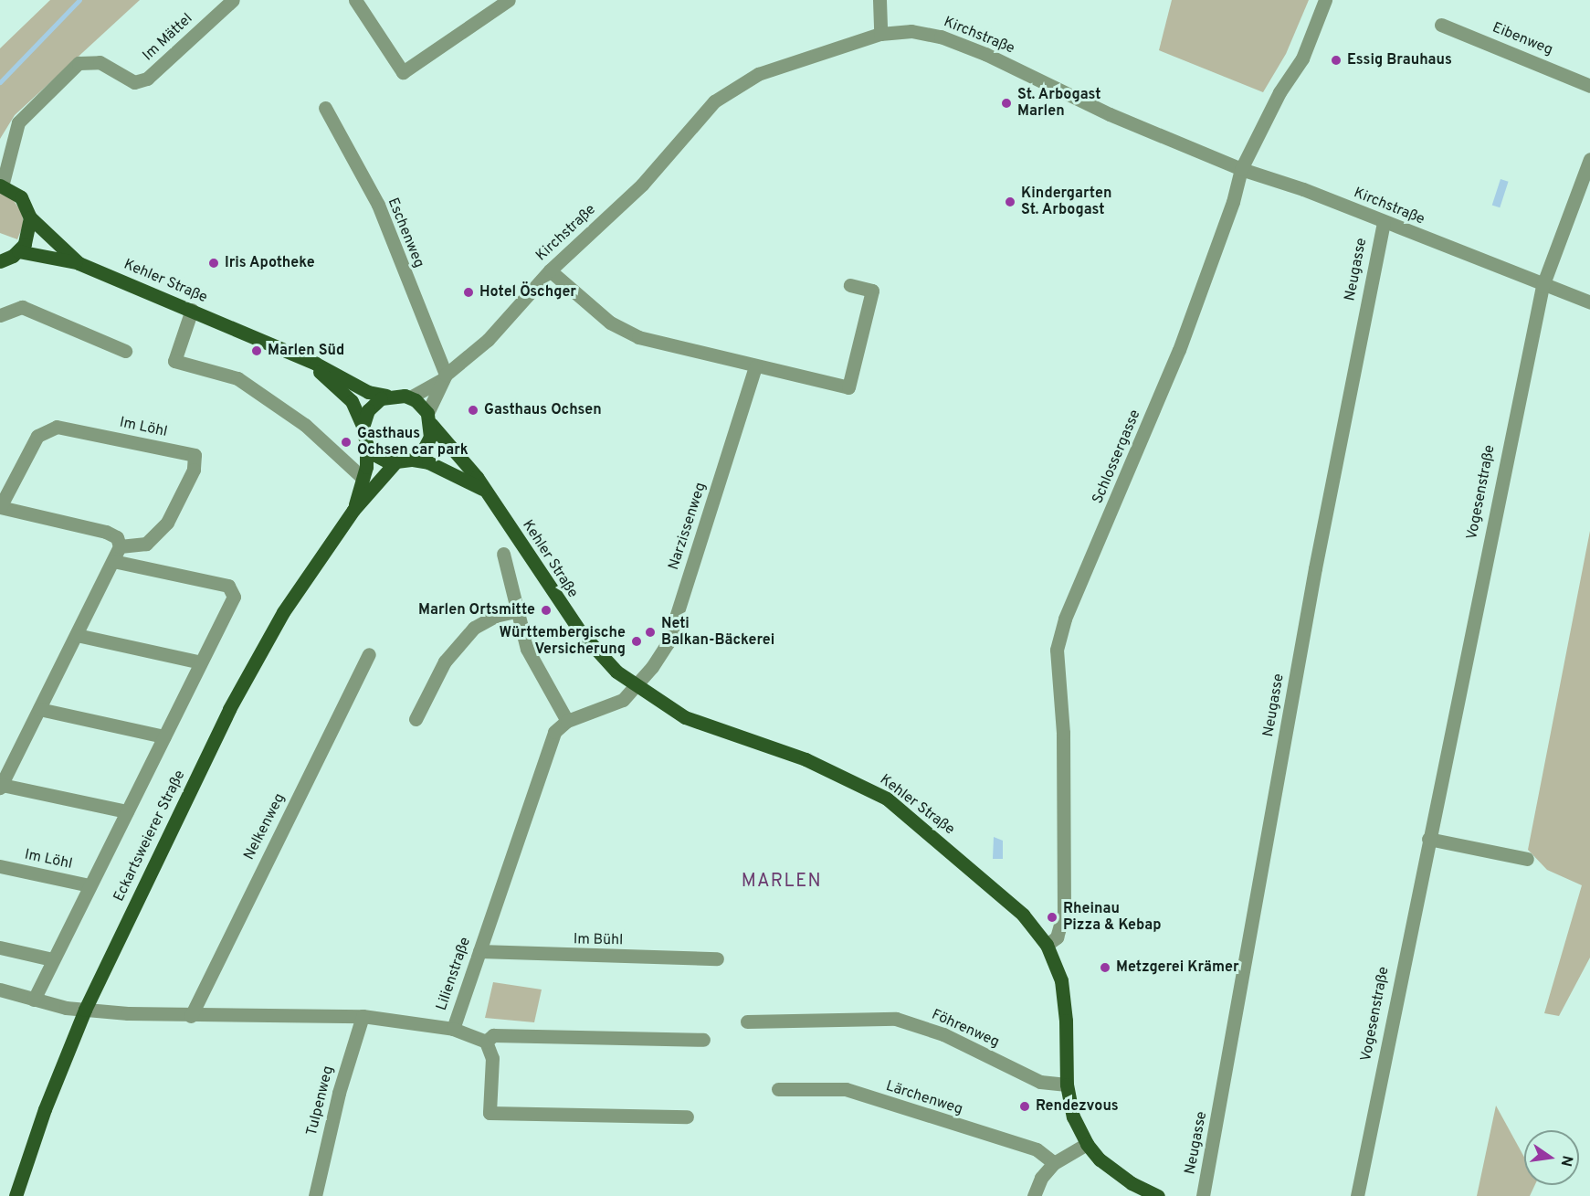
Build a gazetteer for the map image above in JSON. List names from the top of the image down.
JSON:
{
  "streets": {
    "main road": ["Kehler Straße", "Eckartsweierer Straße"],
    "street": [
      "Kirchstraße",
      "Im Mättel",
      "Eibenweg",
      "Eschenweg",
      "Neugasse",
      "Im Löhl",
      "Schlossergasse",
      "Vogesenstraße",
      "Narzissenweg",
      "Nelkenweg",
      "Im Bühl",
      "Lilienstraße",
      "Föhrenweg",
      "Lärchenweg",
      "Tulpenweg"
    ]
  },
  "crossings": [
    ["Kirchstraße", "Eschenweg"],
    ["Kirchstraße", "Neugasse"],
    ["Kirchstraße", "Kehler Straße"],
    ["Kirchstraße", "Schlossergasse"],
    ["Kirchstraße", "Vogesenstraße"],
    ["Kirchstraße", "Eckartsweierer Straße"],
    ["Im Mättel", "Kehler Straße"],
    ["Kehler Straße", "Schlossergasse"],
    ["Kehler Straße", "Narzissenweg"],
    ["Kehler Straße", "Eckartsweierer Straße"],
    ["Kehler Straße", "Föhrenweg"],
    ["Nelkenweg", "Lilienstraße"],
    ["Eckartsweierer Straße", "Lilienstraße"],
    ["Im Bühl", "Lilienstraße"],
    ["Lilienstraße", "Tulpenweg"]
  ],
  "districts": ["MARLEN"],
  "places": [
    "Essig Brauhaus",
    "St. Arbogast Marlen",
    "Kindergarten St. Arbogast",
    "Iris Apotheke",
    "Hotel Öschger",
    "Marlen Süd",
    "Gasthaus Ochsen",
    "Gasthaus Ochsen car park",
    "Marlen Ortsmitte",
    "Neti Balkan-Bäckerei",
    "Württembergische Versicherung",
    "Rheinau Pizza & Kebap",
    "Metzgerei Krämer",
    "Rendezvous"
  ],
  "north": "right"
}
